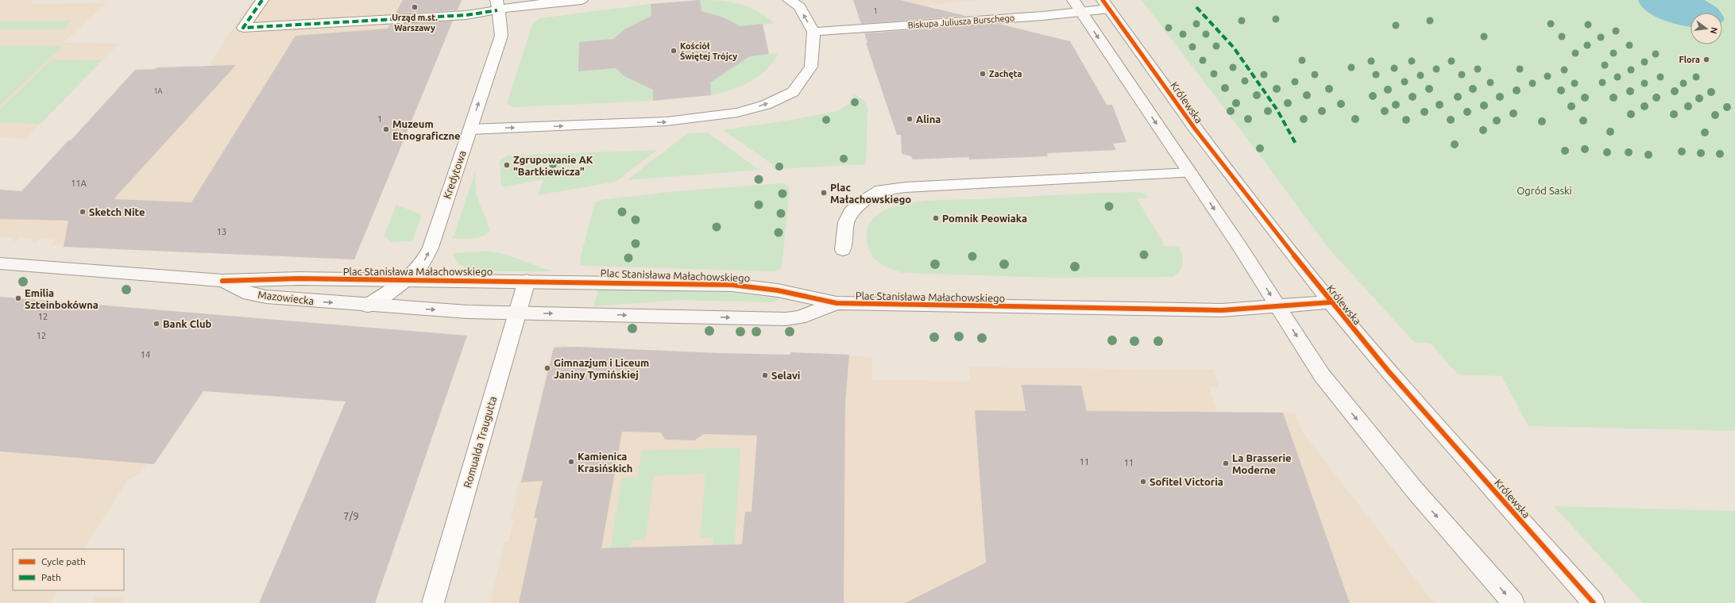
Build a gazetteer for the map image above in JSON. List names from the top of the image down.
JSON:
{
  "streets": {
    "street": [
      "Biskupa Juliusza Burschego",
      "Królewska",
      "Kredytowa",
      "Plac Stanisława Małachowskiego",
      "Mazowiecka",
      "Romualda Traugutta"
    ]
  },
  "crossings": [
    ["Biskupa Juliusza Burschego", "Królewska"],
    ["Kredytowa", "Plac Stanisława Małachowskiego"],
    ["Kredytowa", "Mazowiecka"],
    ["Plac Stanisława Małachowskiego", "Mazowiecka"],
    ["Plac Stanisława Małachowskiego", "Romualda Traugutta"],
    ["Mazowiecka", "Romualda Traugutta"]
  ],
  "one_way": ["Kredytowa", "Mazowiecka"],
  "parks": ["Ogród Saski"],
  "places": [
    "Urząd m.st. Warszawy",
    "Kościół Świętej Trójcy",
    "Flora",
    "Zachęta",
    "Alina",
    "Muzeum Etnograficzne",
    "Zgrupowanie AK \"Bartkiewicza\"",
    "Plac Małachowskiego",
    "Sketch Nite",
    "Pomnik Peowiaka",
    "Emilia Szteinbokówna",
    "Bank Club",
    "Gimnazjum i Liceum Janiny Tymińskiej",
    "Selavi",
    "Kamienica Krasińskich",
    "La Brasserie Moderne",
    "Sofitel Victoria"
  ],
  "house_numbers": [
    "1",
    "1A",
    "1",
    "11A",
    "13",
    "12",
    "12",
    "14",
    "11",
    "11",
    "7/9"
  ],
  "legend": ["Cycle path", "Path"],
  "north": "right"
}
